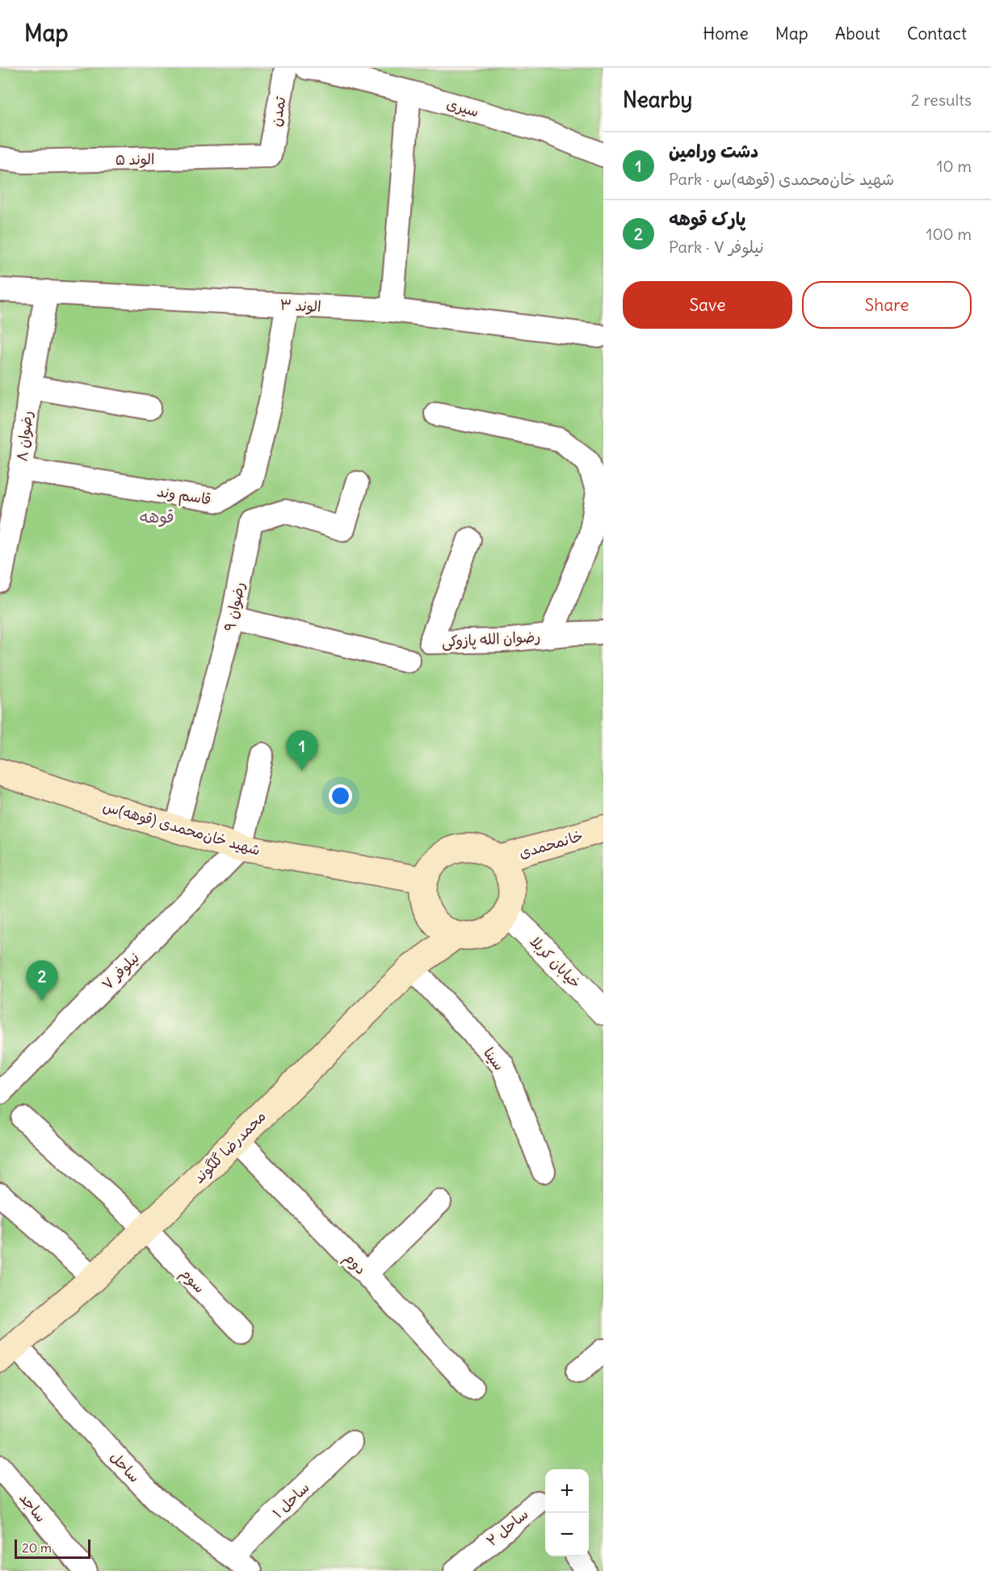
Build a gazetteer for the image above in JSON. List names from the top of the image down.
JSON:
{
  "streets": {
    "main road": ["شهید خان‌محمدی (قوهه)س", "خانمحمدی", "محمدرضا گلگوند"],
    "street": [
      "سیری",
      "تمدن",
      "الوند ۵",
      "الوند ۳",
      "رضوان ۸",
      "قاسم وند",
      "رضوان ۹",
      "رضوان الله پازوکی",
      "خیابان کربلا",
      "نیلوفر ۷",
      "سینا",
      "دوم",
      "سوم",
      "ساحل",
      "ساحل ۱",
      "ساجد",
      "ساحل ۲"
    ]
  },
  "crossings": [
    ["تمدن", "الوند ۵"],
    ["الوند ۳", "رضوان ۸"],
    ["الوند ۳", "قاسم وند"],
    ["رضوان ۸", "قاسم وند"],
    ["رضوان ۹", "شهید خان‌محمدی (قوهه)س"],
    ["شهید خان‌محمدی (قوهه)س", "خانمحمدی"],
    ["شهید خان‌محمدی (قوهه)س", "خیابان کربلا"],
    ["شهید خان‌محمدی (قوهه)س", "نیلوفر ۷"],
    ["شهید خان‌محمدی (قوهه)س", "محمدرضا گلگوند"],
    ["خانمحمدی", "خیابان کربلا"],
    ["خانمحمدی", "محمدرضا گلگوند"],
    ["خیابان کربلا", "محمدرضا گلگوند"],
    ["سینا", "محمدرضا گلگوند"],
    ["محمدرضا گلگوند", "دوم"],
    ["محمدرضا گلگوند", "سوم"],
    ["محمدرضا گلگوند", "ساحل"],
    ["ساحل", "ساحل ۱"]
  ],
  "districts": ["قوهه"],
  "scale_bar": "20 m",
  "page": {
    "header": "Map",
    "nav": [
      "Home",
      "Map",
      "About",
      "Contact"
    ],
    "heading": ["Nearby", "2 results"],
    "list": [
      {
        "mark": "1",
        "name": "دشت ورامین",
        "note": "Park · شهید خان‌محمدی (قوهه)س",
        "value": "10 m"
      },
      {
        "mark": "2",
        "name": "پارک قوهه",
        "note": "Park · نیلوفر ۷",
        "value": "100 m"
      }
    ],
    "buttons": ["Save", "Share"],
    "pins": ["1", "2"],
    "map_buttons": ["+", "−"],
    "scale": "20 m"
  }
}
